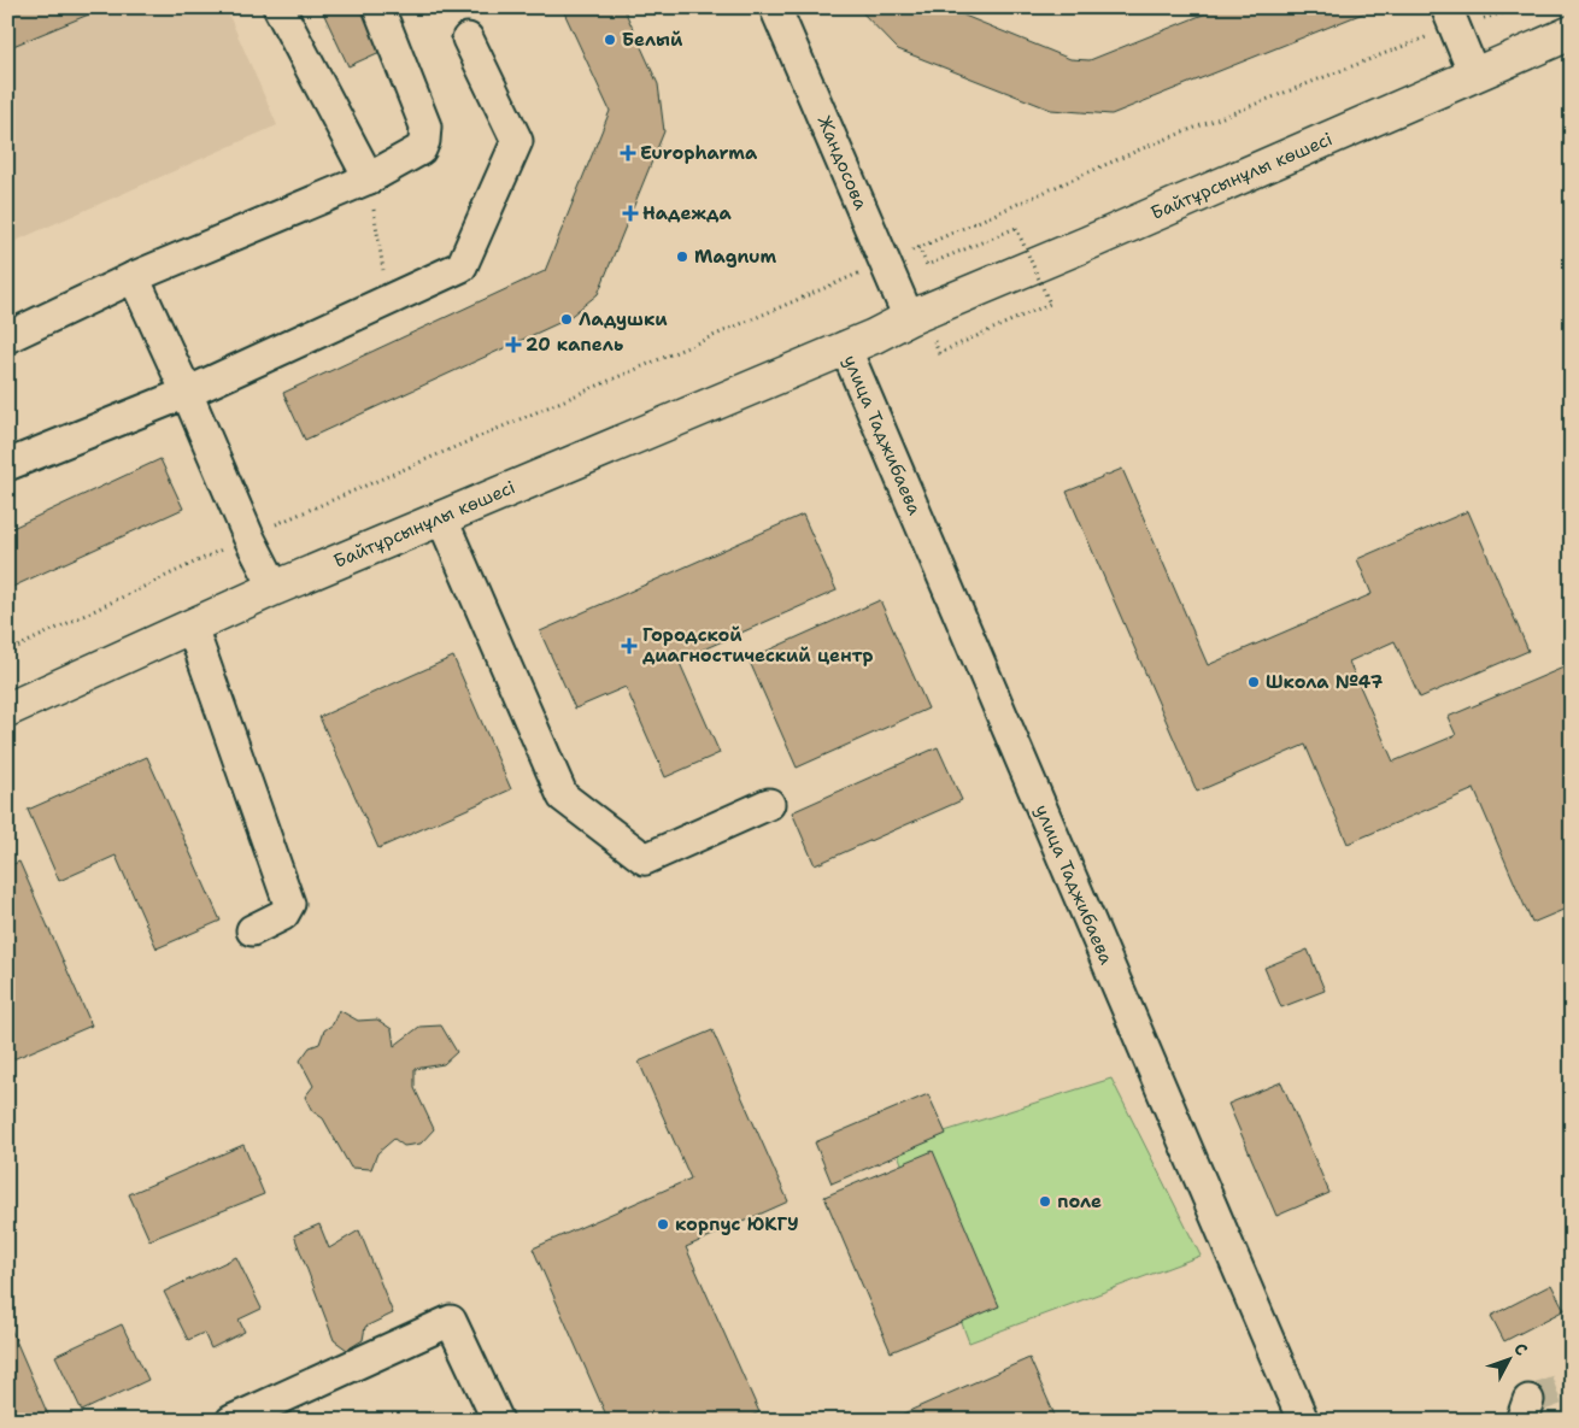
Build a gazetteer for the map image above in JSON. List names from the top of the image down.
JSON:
{
  "streets": {
    "main road": ["Байтұрсынұлы көшесі"],
    "street": ["Жандосова", "улица Таджибаева"]
  },
  "crossings": [
    ["Жандосова", "Байтұрсынұлы көшесі"],
    ["Байтұрсынұлы көшесі", "улица Таджибаева"]
  ],
  "places": {
    "other": [
      "Белый",
      "Magnum",
      "Ладушки",
      "Школа №47",
      "поле",
      "корпус ЮКГУ"
    ],
    "health": [
      "Europharma",
      "Надежда",
      "20 капель",
      "Городской диагностический центр"
    ]
  },
  "north": "top right"
}
